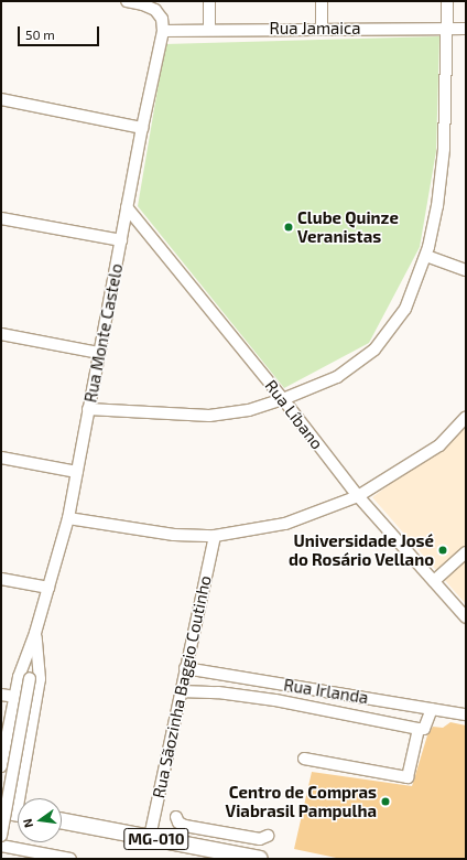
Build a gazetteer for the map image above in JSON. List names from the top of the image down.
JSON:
{
  "streets": {
    "highway": ["MG-010"],
    "street": [
      "Rua Jamaica",
      "Rua Monte Castelo",
      "Rua Líbano",
      "Rua Sãozinha Baggio Coutinho",
      "Rua Irlanda"
    ]
  },
  "crossings": [
    ["Rua Jamaica", "Rua Monte Castelo"],
    ["Rua Monte Castelo", "Rua Líbano"],
    ["Rua Sãozinha Baggio Coutinho", "Rua Irlanda"],
    ["Rua Sãozinha Baggio Coutinho", "MG-010"]
  ],
  "places": ["Clube Quinze Veranistas", "Universidade José do Rosário Vellano", "Centro de Compras Viabrasil Pampulha"],
  "scale_bar": "50 m",
  "north": "left"
}
